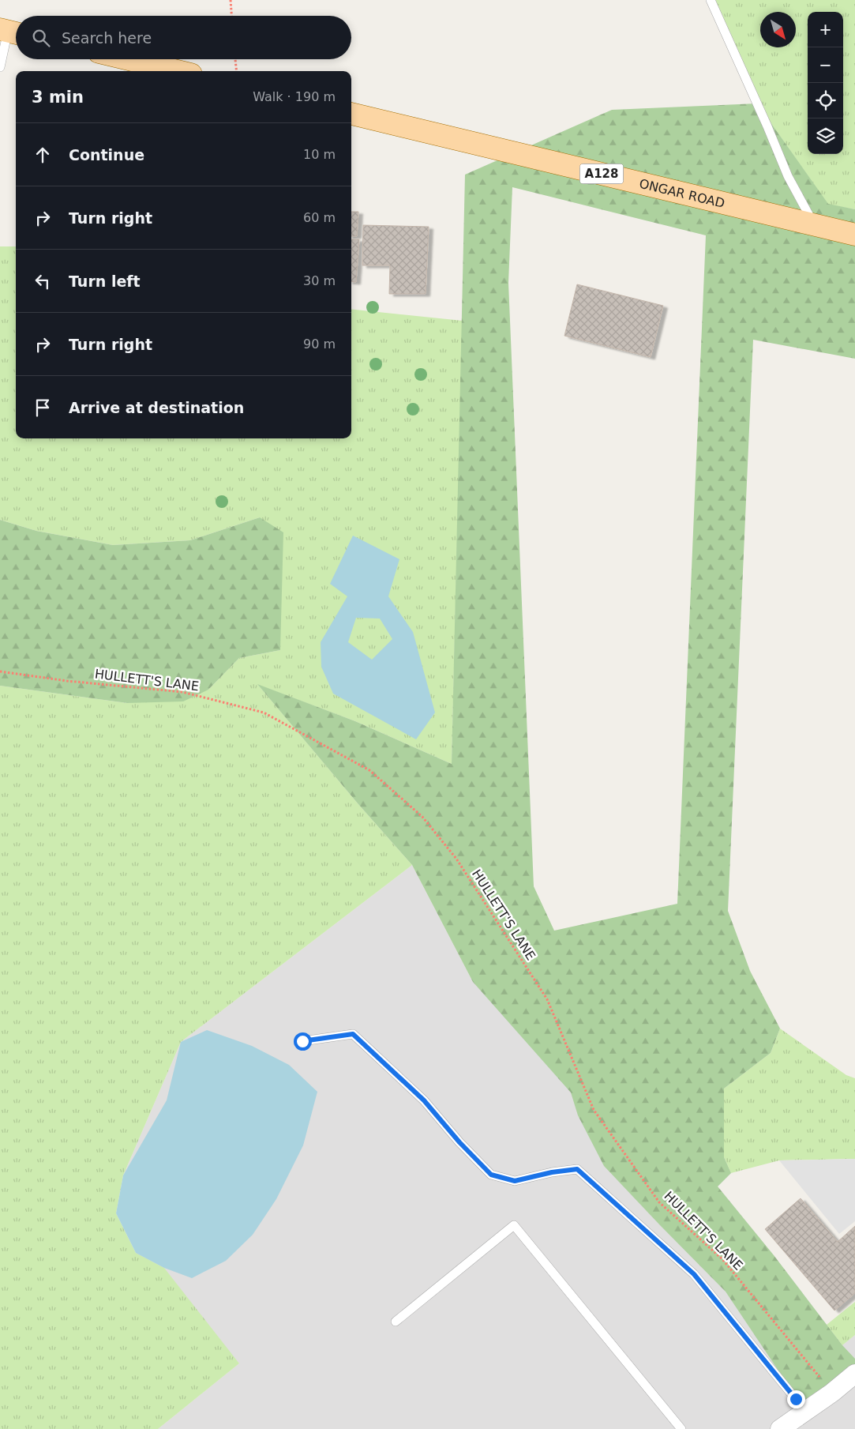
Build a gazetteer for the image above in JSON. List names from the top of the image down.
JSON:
{
  "streets": {
    "main road": ["A128", "ONGAR ROAD"],
    "path": ["HULLETT'S LANE"]
  },
  "north": "bottom right",
  "page": {
    "map_buttons": ["+", "−"],
    "search": "Search here",
    "heading": ["3 min", "Walk · 190 m"],
    "list": [
      ["Continue", "10 m"],
      ["Turn right", "60 m"],
      ["Turn left", "30 m"],
      ["Turn right", "90 m"],
      "Arrive at destination"
    ]
  }
}
